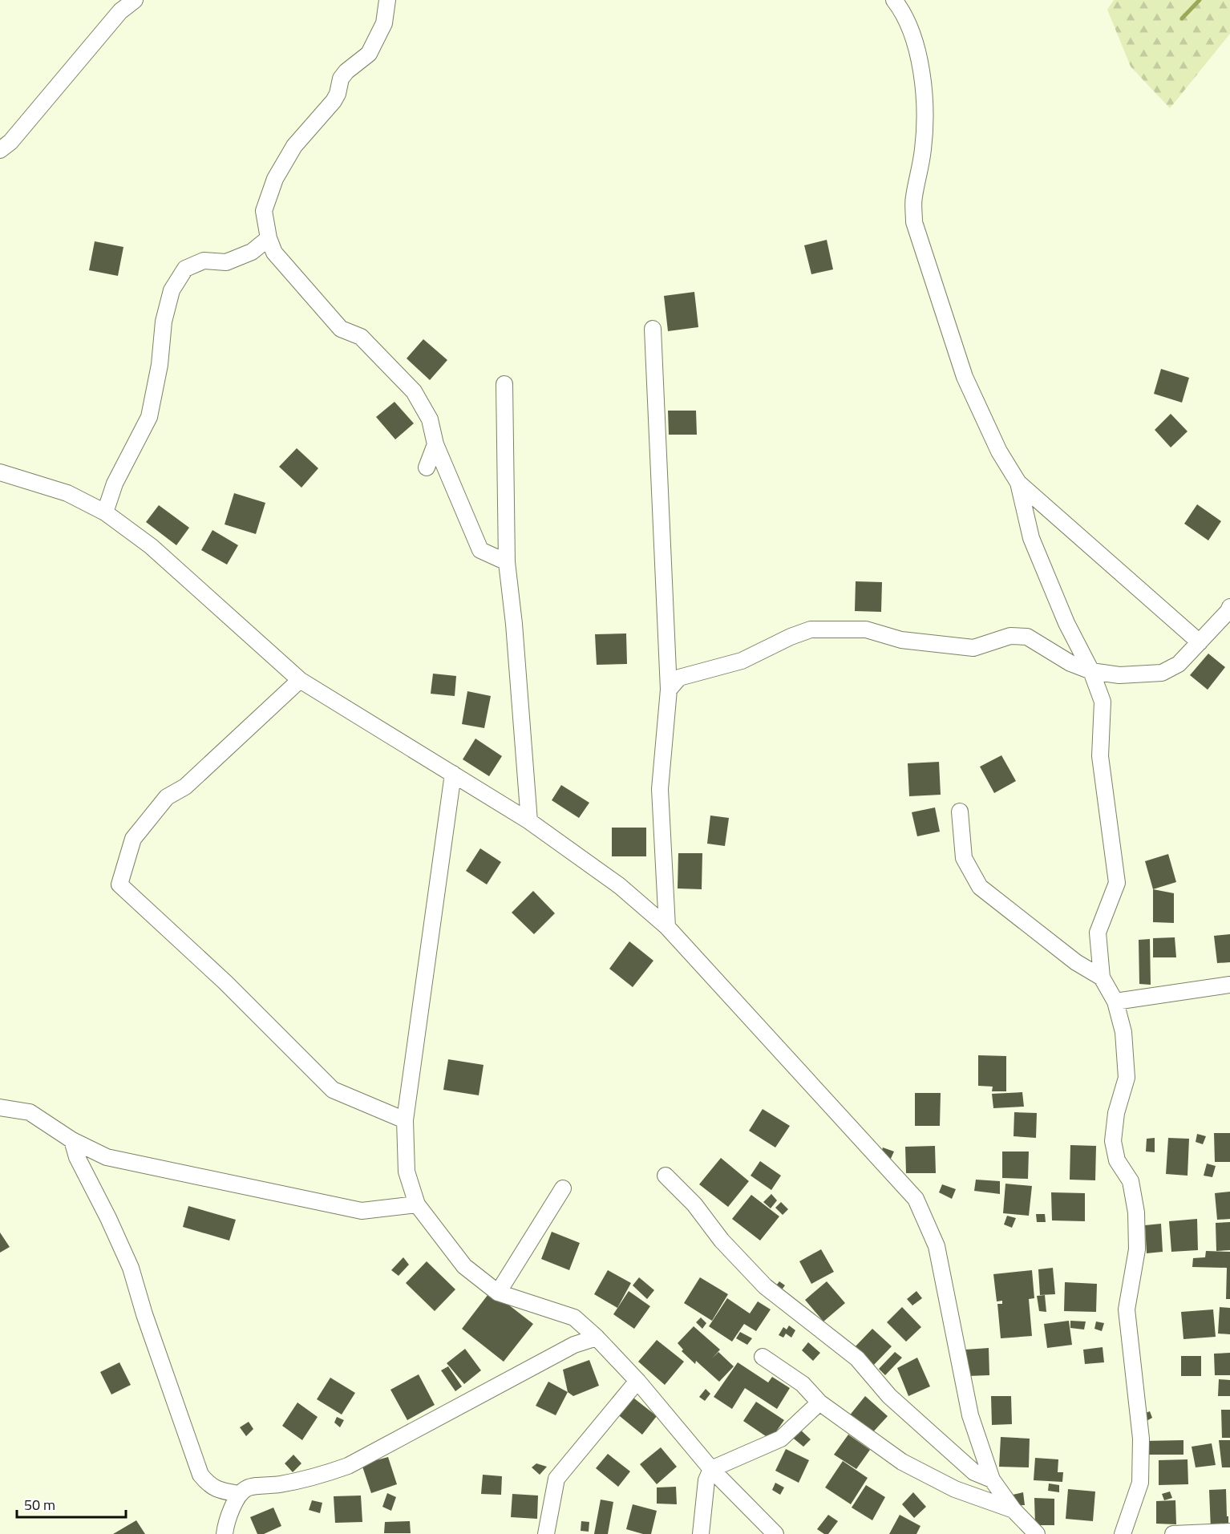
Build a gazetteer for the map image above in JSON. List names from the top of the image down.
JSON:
{
  "scale_bar": "50 m"
}
